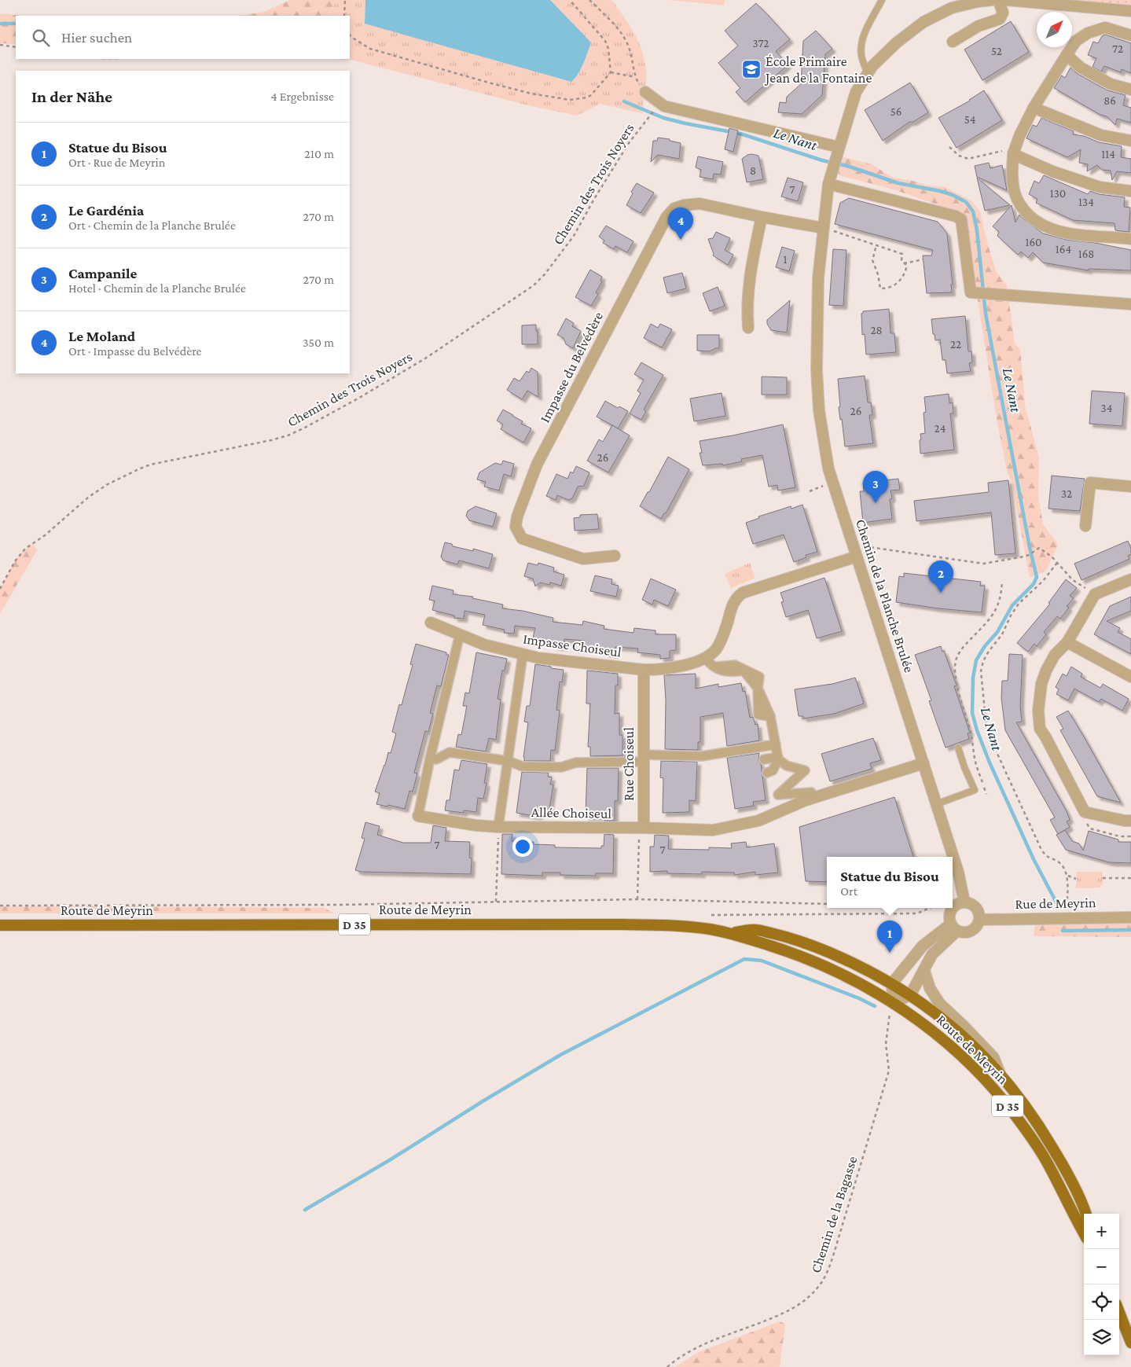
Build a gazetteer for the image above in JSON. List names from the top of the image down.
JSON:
{
  "streets": {
    "main road": ["Route de Meyrin", "D 35"],
    "street": [
      "Impasse du Belvédère",
      "Chemin de la Planche Brulée",
      "Impasse Choiseul",
      "Rue Choiseul",
      "Allée Choiseul",
      "Rue de Meyrin"
    ],
    "path": ["Chemin des Trois Noyers", "Chemin de la Bagasse"]
  },
  "crossings": [
    ["Impasse du Belvédère", "Chemin de la Planche Brulée"],
    ["Chemin de la Planche Brulée", "Rue de Meyrin"],
    ["Impasse Choiseul", "Rue Choiseul"],
    ["Impasse Choiseul", "Allée Choiseul"],
    ["Rue Choiseul", "Allée Choiseul"],
    ["Route de Meyrin", "Chemin de la Bagasse"]
  ],
  "water": ["Le Nant"],
  "places": {
    "school or university": ["École Primaire Jean de la Fontaine"]
  },
  "house_numbers": [
    "372",
    "72",
    "52",
    "86",
    "56",
    "54",
    "114",
    "8",
    "7",
    "130",
    "134",
    "160",
    "164",
    "168",
    "1",
    "28",
    "22",
    "34",
    "26",
    "24",
    "26",
    "32",
    "7",
    "7"
  ],
  "north": "top right",
  "page": {
    "search": "Hier suchen",
    "heading": ["In der Nähe", "4 Ergebnisse"],
    "list": [
      {
        "mark": "1",
        "name": "Statue du Bisou",
        "note": "Ort · Rue de Meyrin",
        "value": "210 m"
      },
      {
        "mark": "2",
        "name": "Le Gardénia",
        "note": "Ort · Chemin de la Planche Brulée",
        "value": "270 m"
      },
      {
        "mark": "3",
        "name": "Campanile",
        "note": "Hotel · Chemin de la Planche Brulée",
        "value": "270 m"
      },
      {
        "mark": "4",
        "name": "Le Moland",
        "note": "Ort · Impasse du Belvédère",
        "value": "350 m"
      }
    ],
    "pins": [
      "4",
      "3",
      "2",
      "1"
    ],
    "popup": ["Statue du Bisou", "Ort"],
    "map_buttons": ["+", "−"]
  }
}
